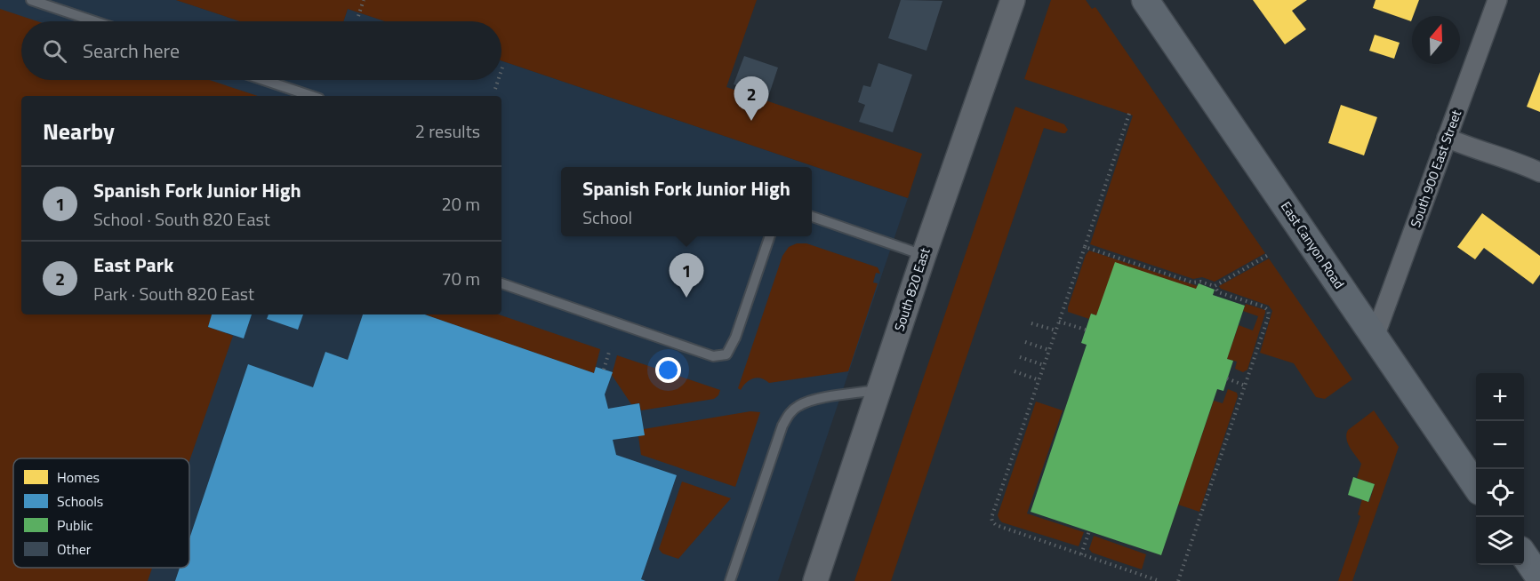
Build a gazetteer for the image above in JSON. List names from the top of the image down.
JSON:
{
  "streets": {
    "main road": ["East Canyon Road"],
    "street": ["South 900 East Street", "South 820 East"]
  },
  "crossings": [
    ["South 900 East Street", "East Canyon Road"]
  ],
  "legend": [
    "Homes",
    "Schools",
    "Public",
    "Other"
  ],
  "north": "top",
  "page": {
    "search": "Search here",
    "pins": ["2", "1"],
    "heading": ["Nearby", "2 results"],
    "list": [
      {
        "mark": "1",
        "name": "Spanish Fork Junior High",
        "note": "School · South 820 East",
        "value": "20 m"
      },
      {
        "mark": "2",
        "name": "East Park",
        "note": "Park · South 820 East",
        "value": "70 m"
      }
    ],
    "popup": ["Spanish Fork Junior High", "School"],
    "map_buttons": ["+", "−"]
  }
}
